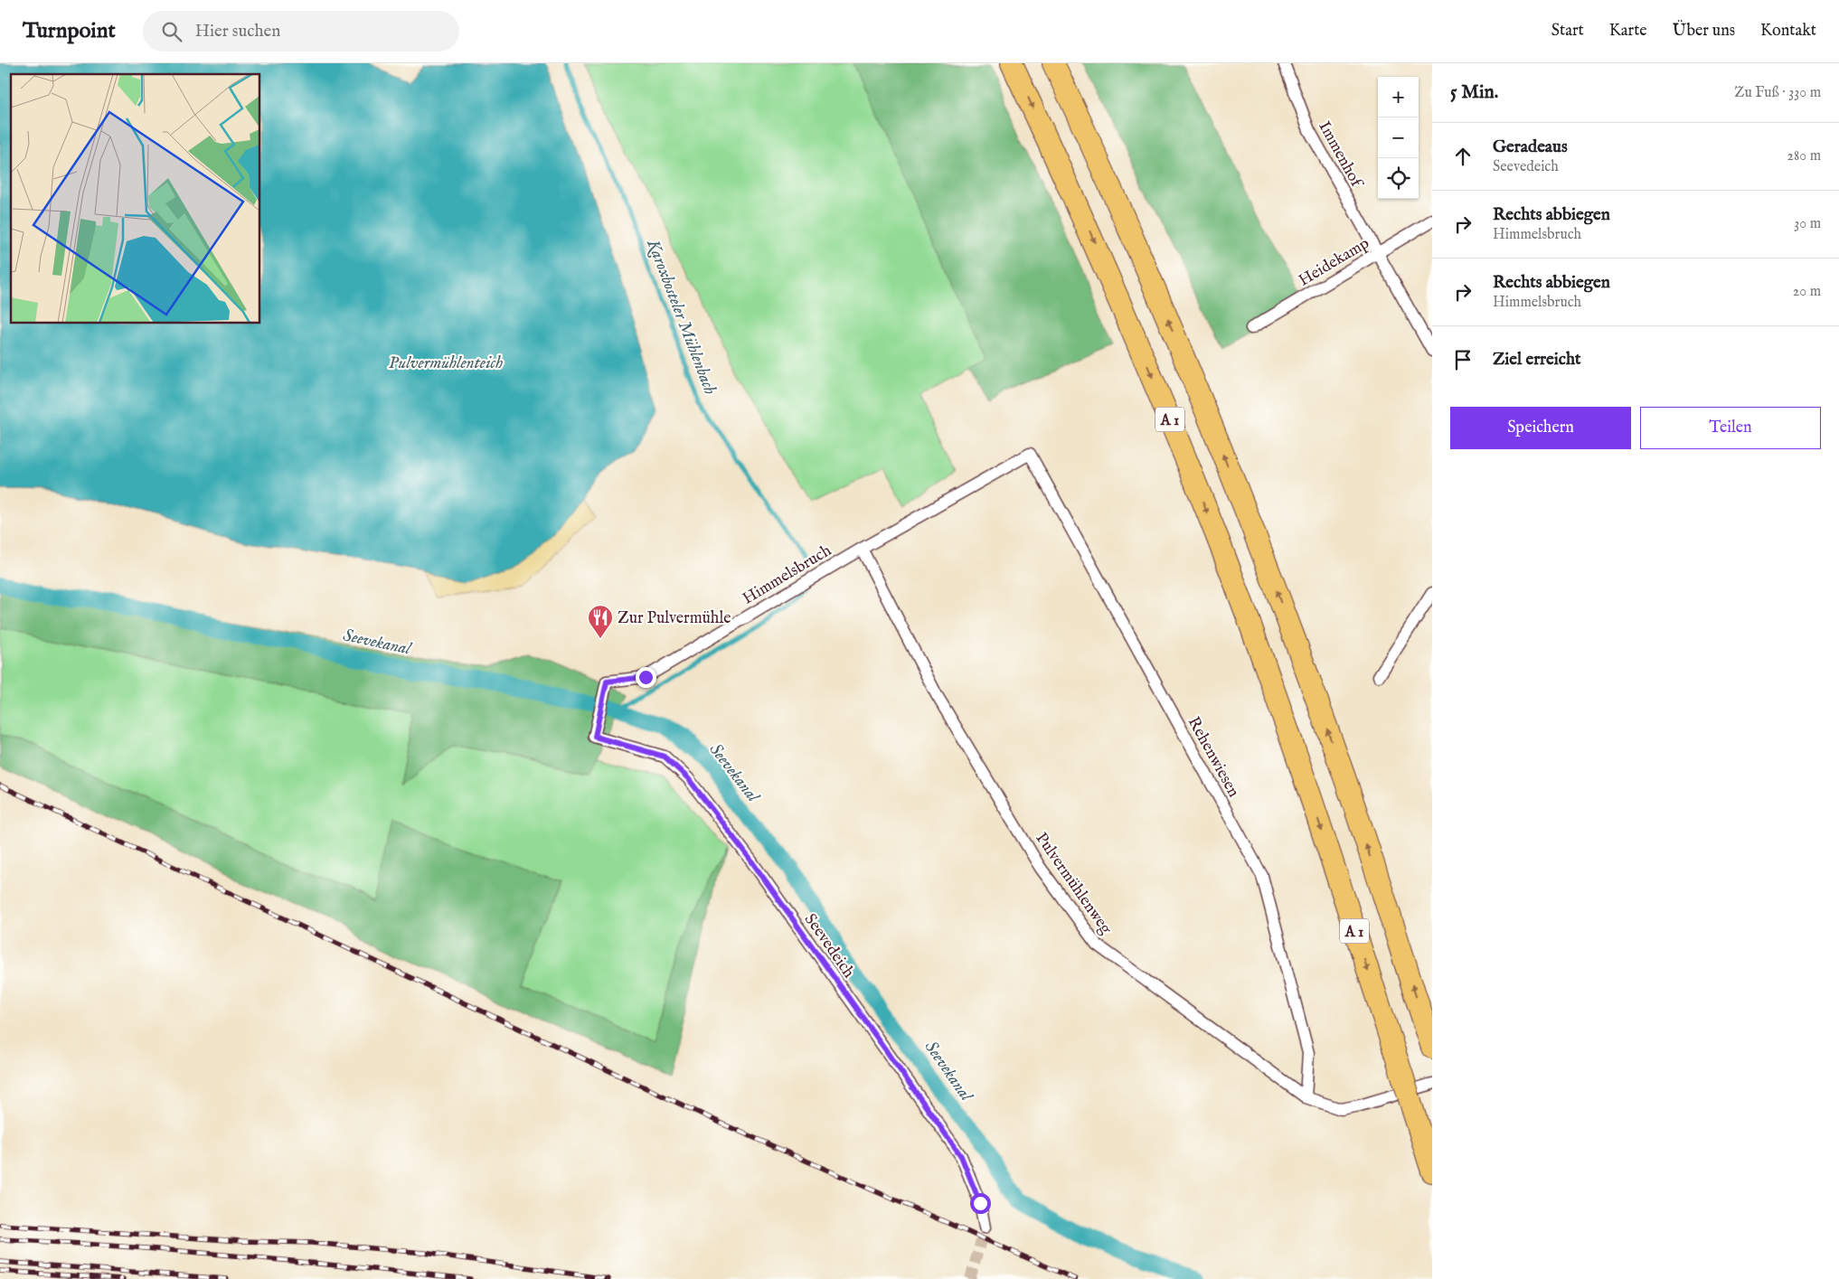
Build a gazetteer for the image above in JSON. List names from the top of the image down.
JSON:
{
  "streets": {
    "highway": ["A 1"],
    "street": [
      "Immenhof",
      "Heidekamp",
      "Himmelsbruch",
      "Rehenwiesen",
      "Pulvermühlenweg",
      "Seevedeich"
    ]
  },
  "crossings": [
    ["Immenhof", "Heidekamp"],
    ["Himmelsbruch", "Rehenwiesen"],
    ["Himmelsbruch", "Pulvermühlenweg"],
    ["Himmelsbruch", "Seevedeich"],
    ["Rehenwiesen", "Pulvermühlenweg"]
  ],
  "water": ["Karoxbosteler Mühlenbach", "Pulvermühlenteich", "Seevekanal"],
  "places": {
    "restaurant": ["Zur Pulvermühle"]
  },
  "page": {
    "header": "Turnpoint",
    "search": "Hier suchen",
    "nav": [
      "Start",
      "Karte",
      "Über uns",
      "Kontakt"
    ],
    "heading": ["5 Min.", "Zu Fuß · 330 m"],
    "map_buttons": ["+", "−"],
    "list": [
      ["Geradeaus", "Seevedeich", "280 m"],
      ["Rechts abbiegen", "Himmelsbruch", "30 m"],
      ["Rechts abbiegen", "Himmelsbruch", "20 m"],
      "Ziel erreicht"
    ],
    "buttons": ["Speichern", "Teilen"]
  }
}
